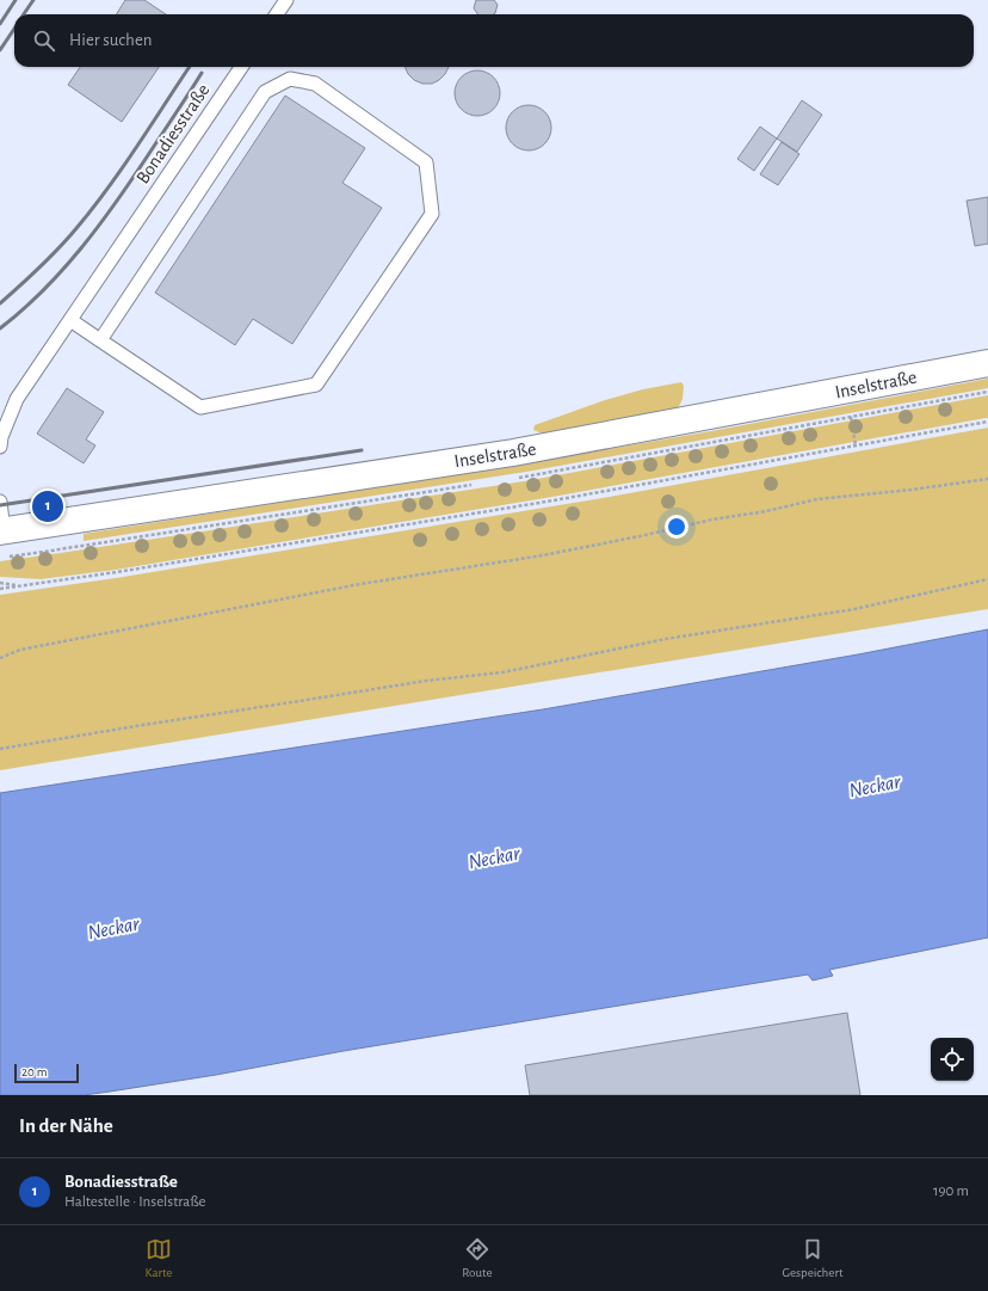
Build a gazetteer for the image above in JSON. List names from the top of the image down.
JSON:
{
  "streets": {
    "street": ["Inselstraße"],
    "lane": ["Bonadiesstraße"]
  },
  "water": ["Neckar"],
  "scale_bar": "20 m",
  "page": {
    "search": "Hier suchen",
    "pins": "1",
    "scale": "20 m",
    "heading": "In der Nähe",
    "list": [
      {
        "mark": "1",
        "name": "Bonadiesstraße",
        "note": "Haltestelle · Inselstraße",
        "value": "190 m"
      }
    ],
    "nav": ["Karte", "Route", "Gespeichert"]
  }
}
